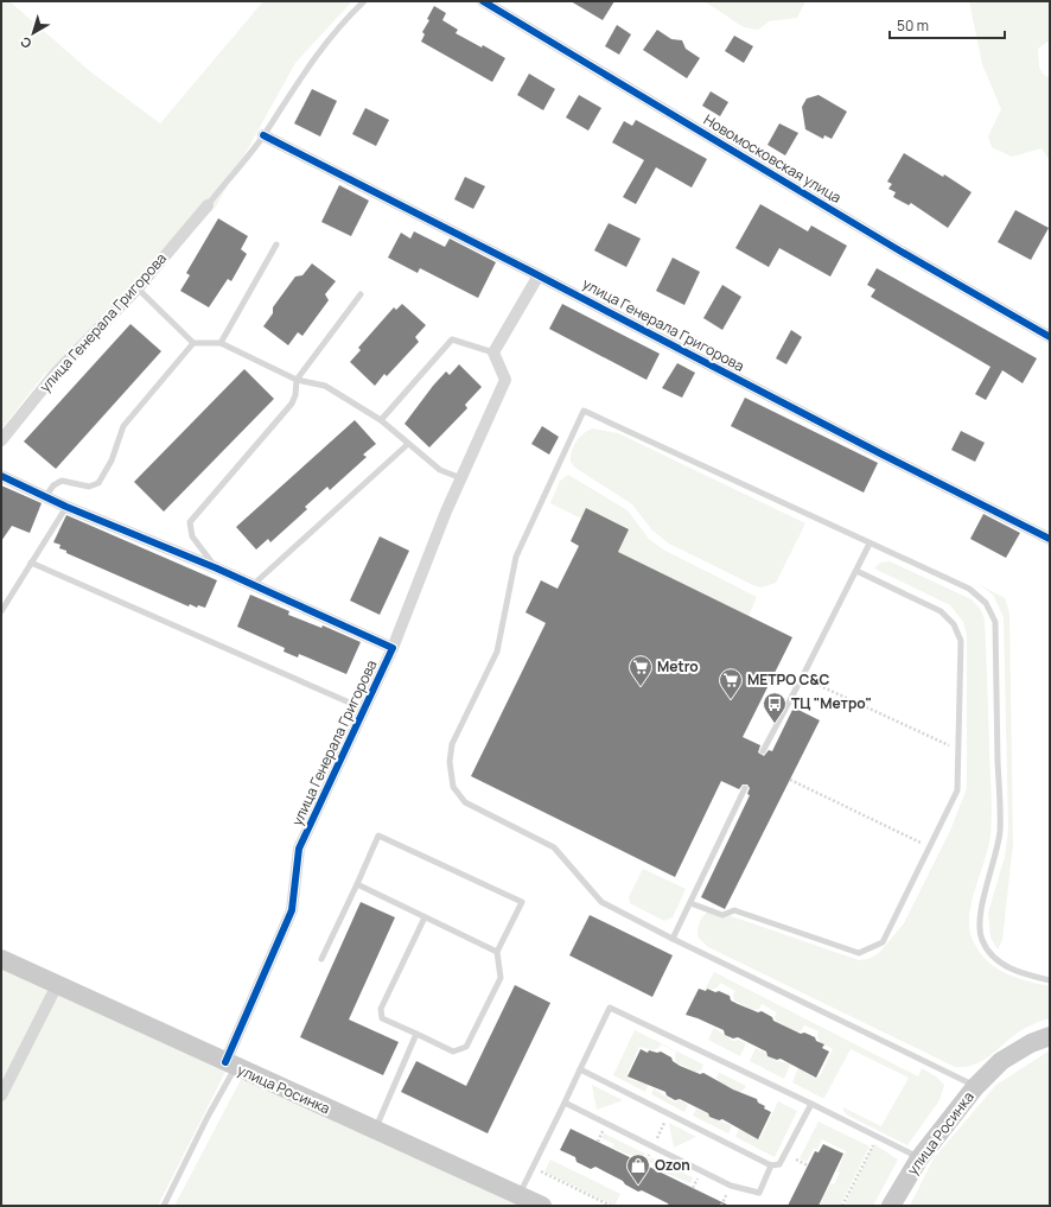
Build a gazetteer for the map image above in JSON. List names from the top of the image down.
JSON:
{
  "streets": {
    "main road": ["улица Росинка"],
    "street": ["Новомосковская улица", "улица Генерала Григорова"]
  },
  "crossings": [
    ["улица Генерала Григорова", "улица Росинка"]
  ],
  "places": {
    "supermarket": ["Metro", "МЕТРО С&С"],
    "bus stop": ["ТЦ \"Метро\""],
    "shop": ["Ozon"]
  },
  "scale_bar": "50 m",
  "north": "bottom left"
}
